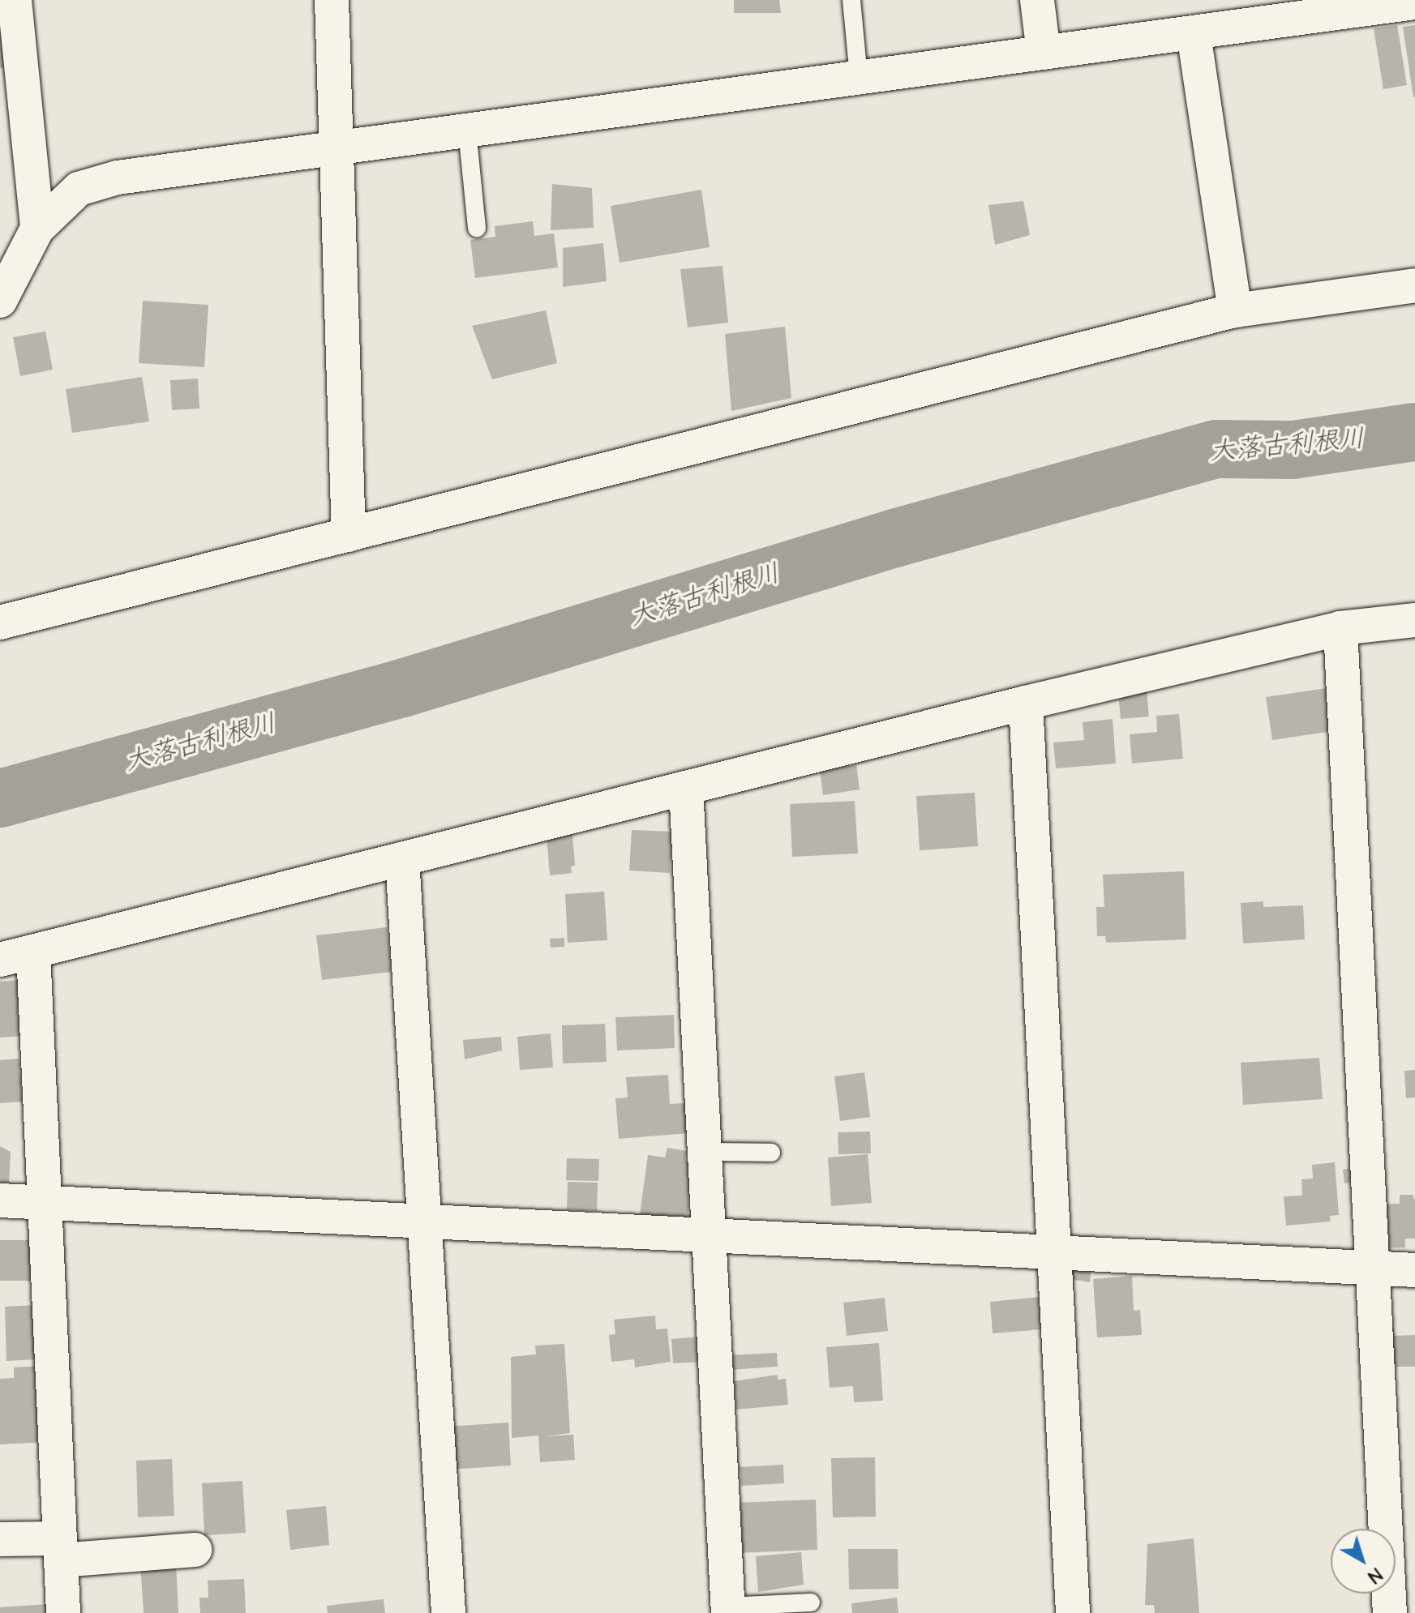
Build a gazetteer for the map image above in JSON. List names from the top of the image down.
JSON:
{
  "water": ["大落古利根川"],
  "north": "bottom right"
}
